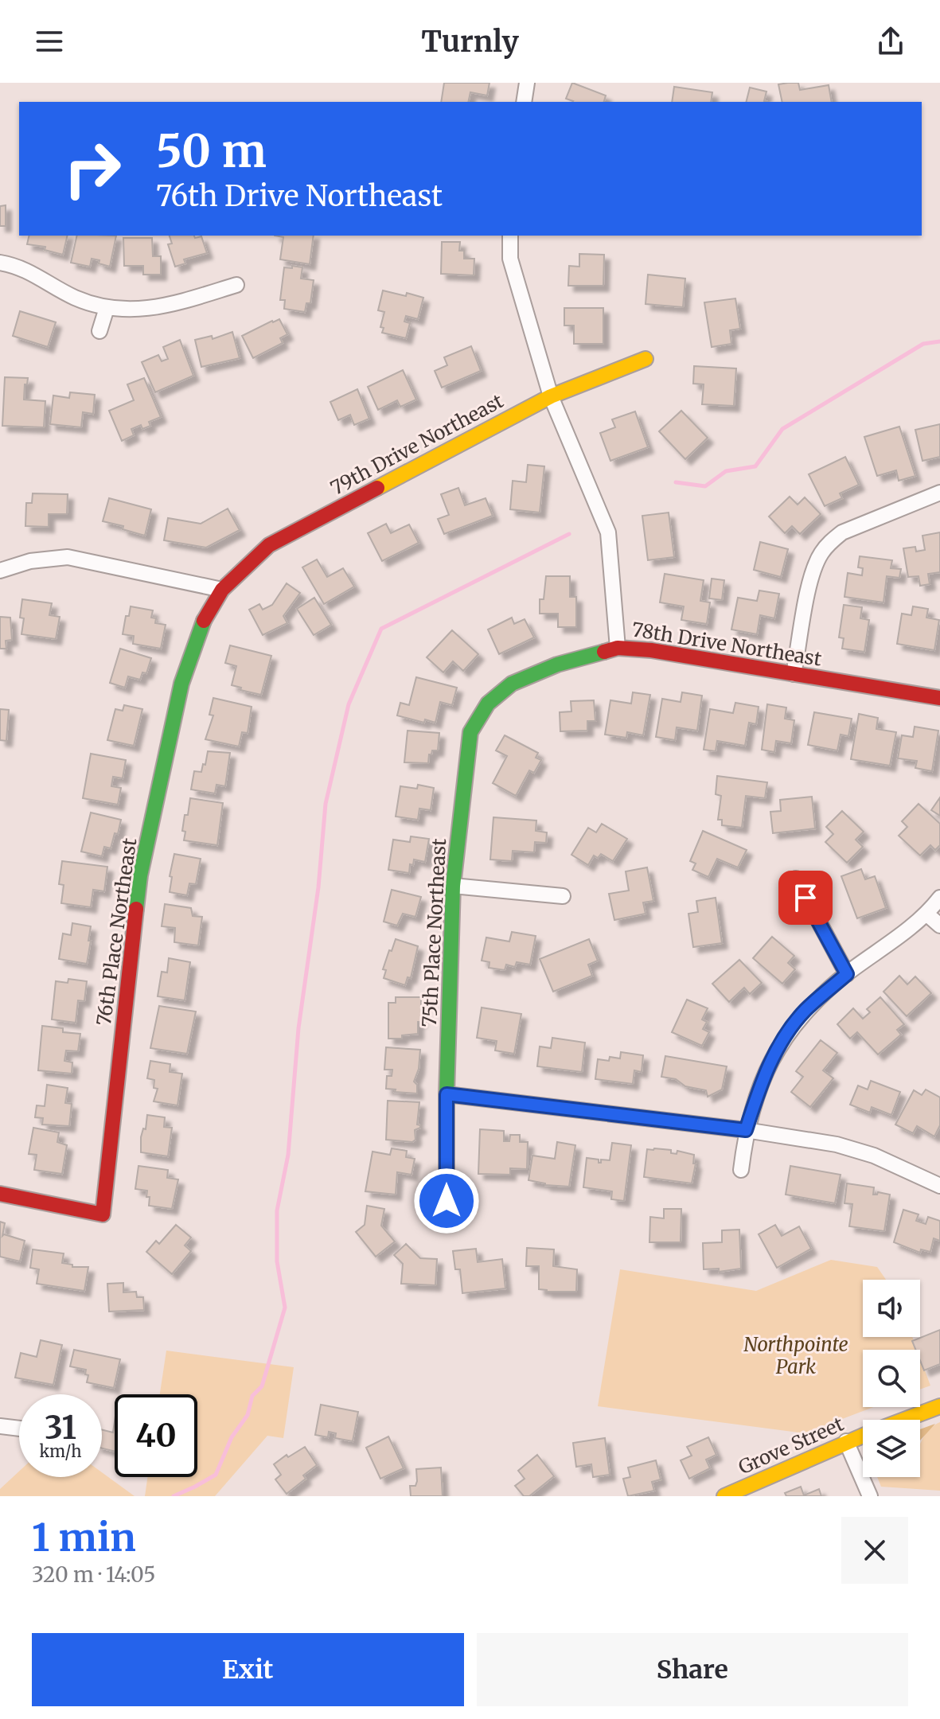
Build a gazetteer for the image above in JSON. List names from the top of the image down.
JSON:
{
  "streets": {
    "street": [
      "79th Drive Northeast",
      "78th Drive Northeast",
      "76th Place Northeast",
      "75th Place Northeast",
      "Grove Street"
    ]
  },
  "crossings": [
    ["79th Drive Northeast", "76th Place Northeast"],
    ["78th Drive Northeast", "75th Place Northeast"]
  ],
  "parks": ["Northpointe Park"],
  "page": {
    "header": "Turnly",
    "turn": ["50 m", "76th Drive Northeast"],
    "speed": "31 km/h",
    "limit": "40",
    "heading": ["1 min", "320 m · 14:05"],
    "buttons": ["Exit", "Share"]
  }
}
